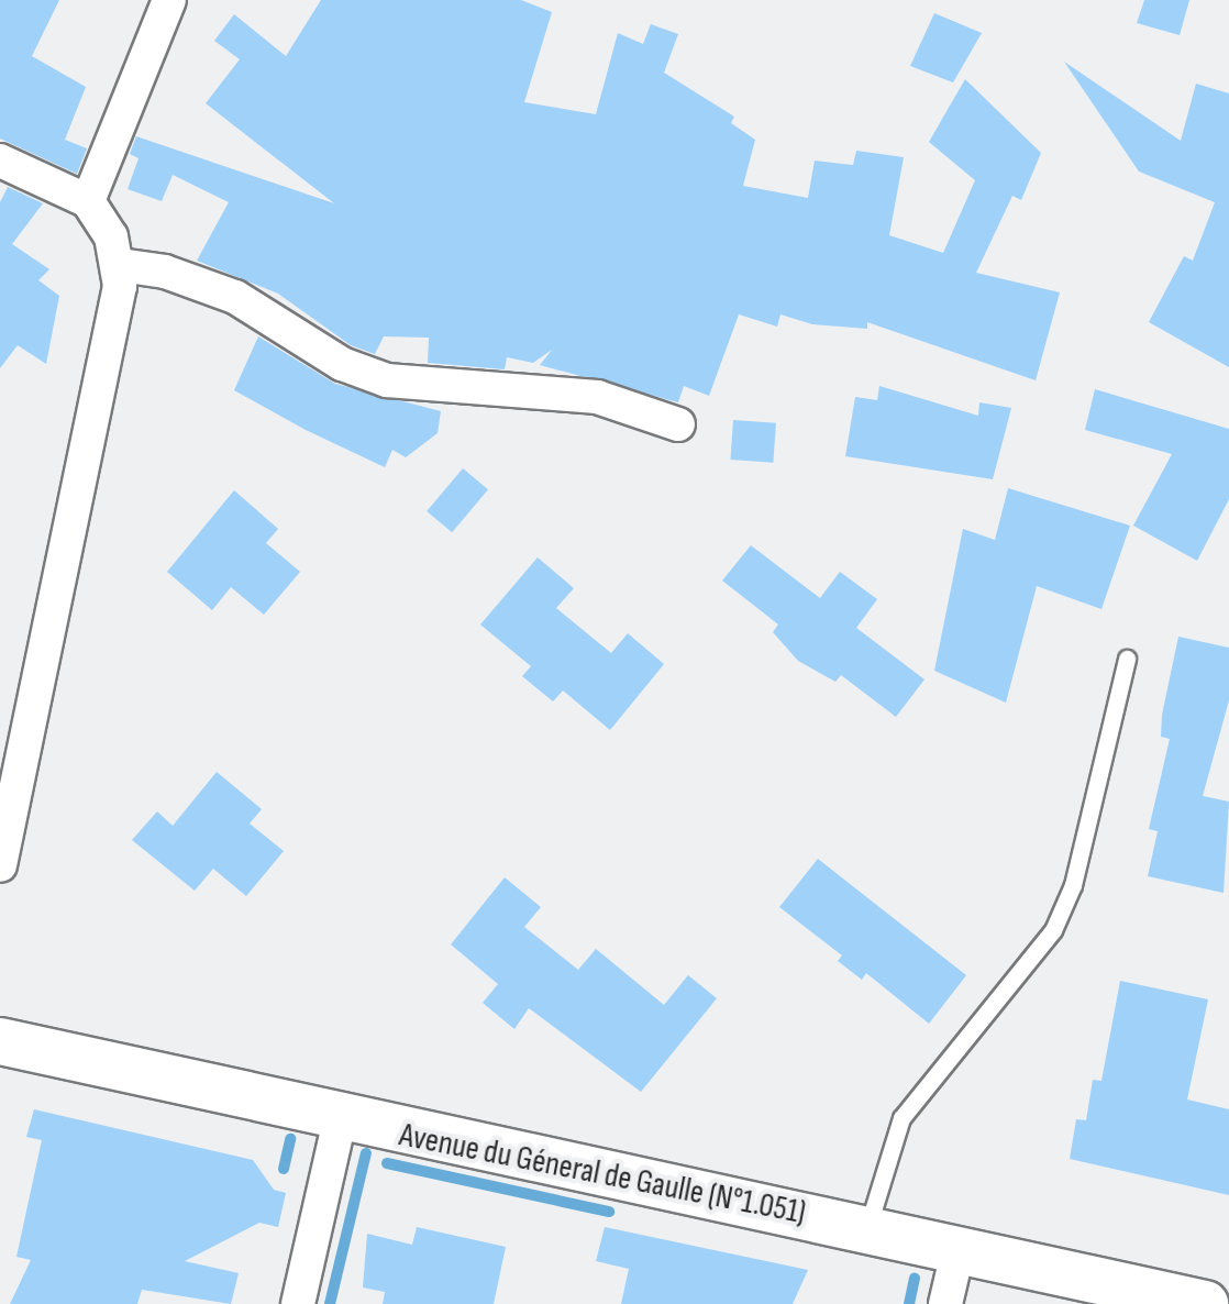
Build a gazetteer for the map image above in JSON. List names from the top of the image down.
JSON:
{
  "streets": {
    "main road": ["Avenue du Géneral de Gaulle (N°1.051)"]
  }
}
